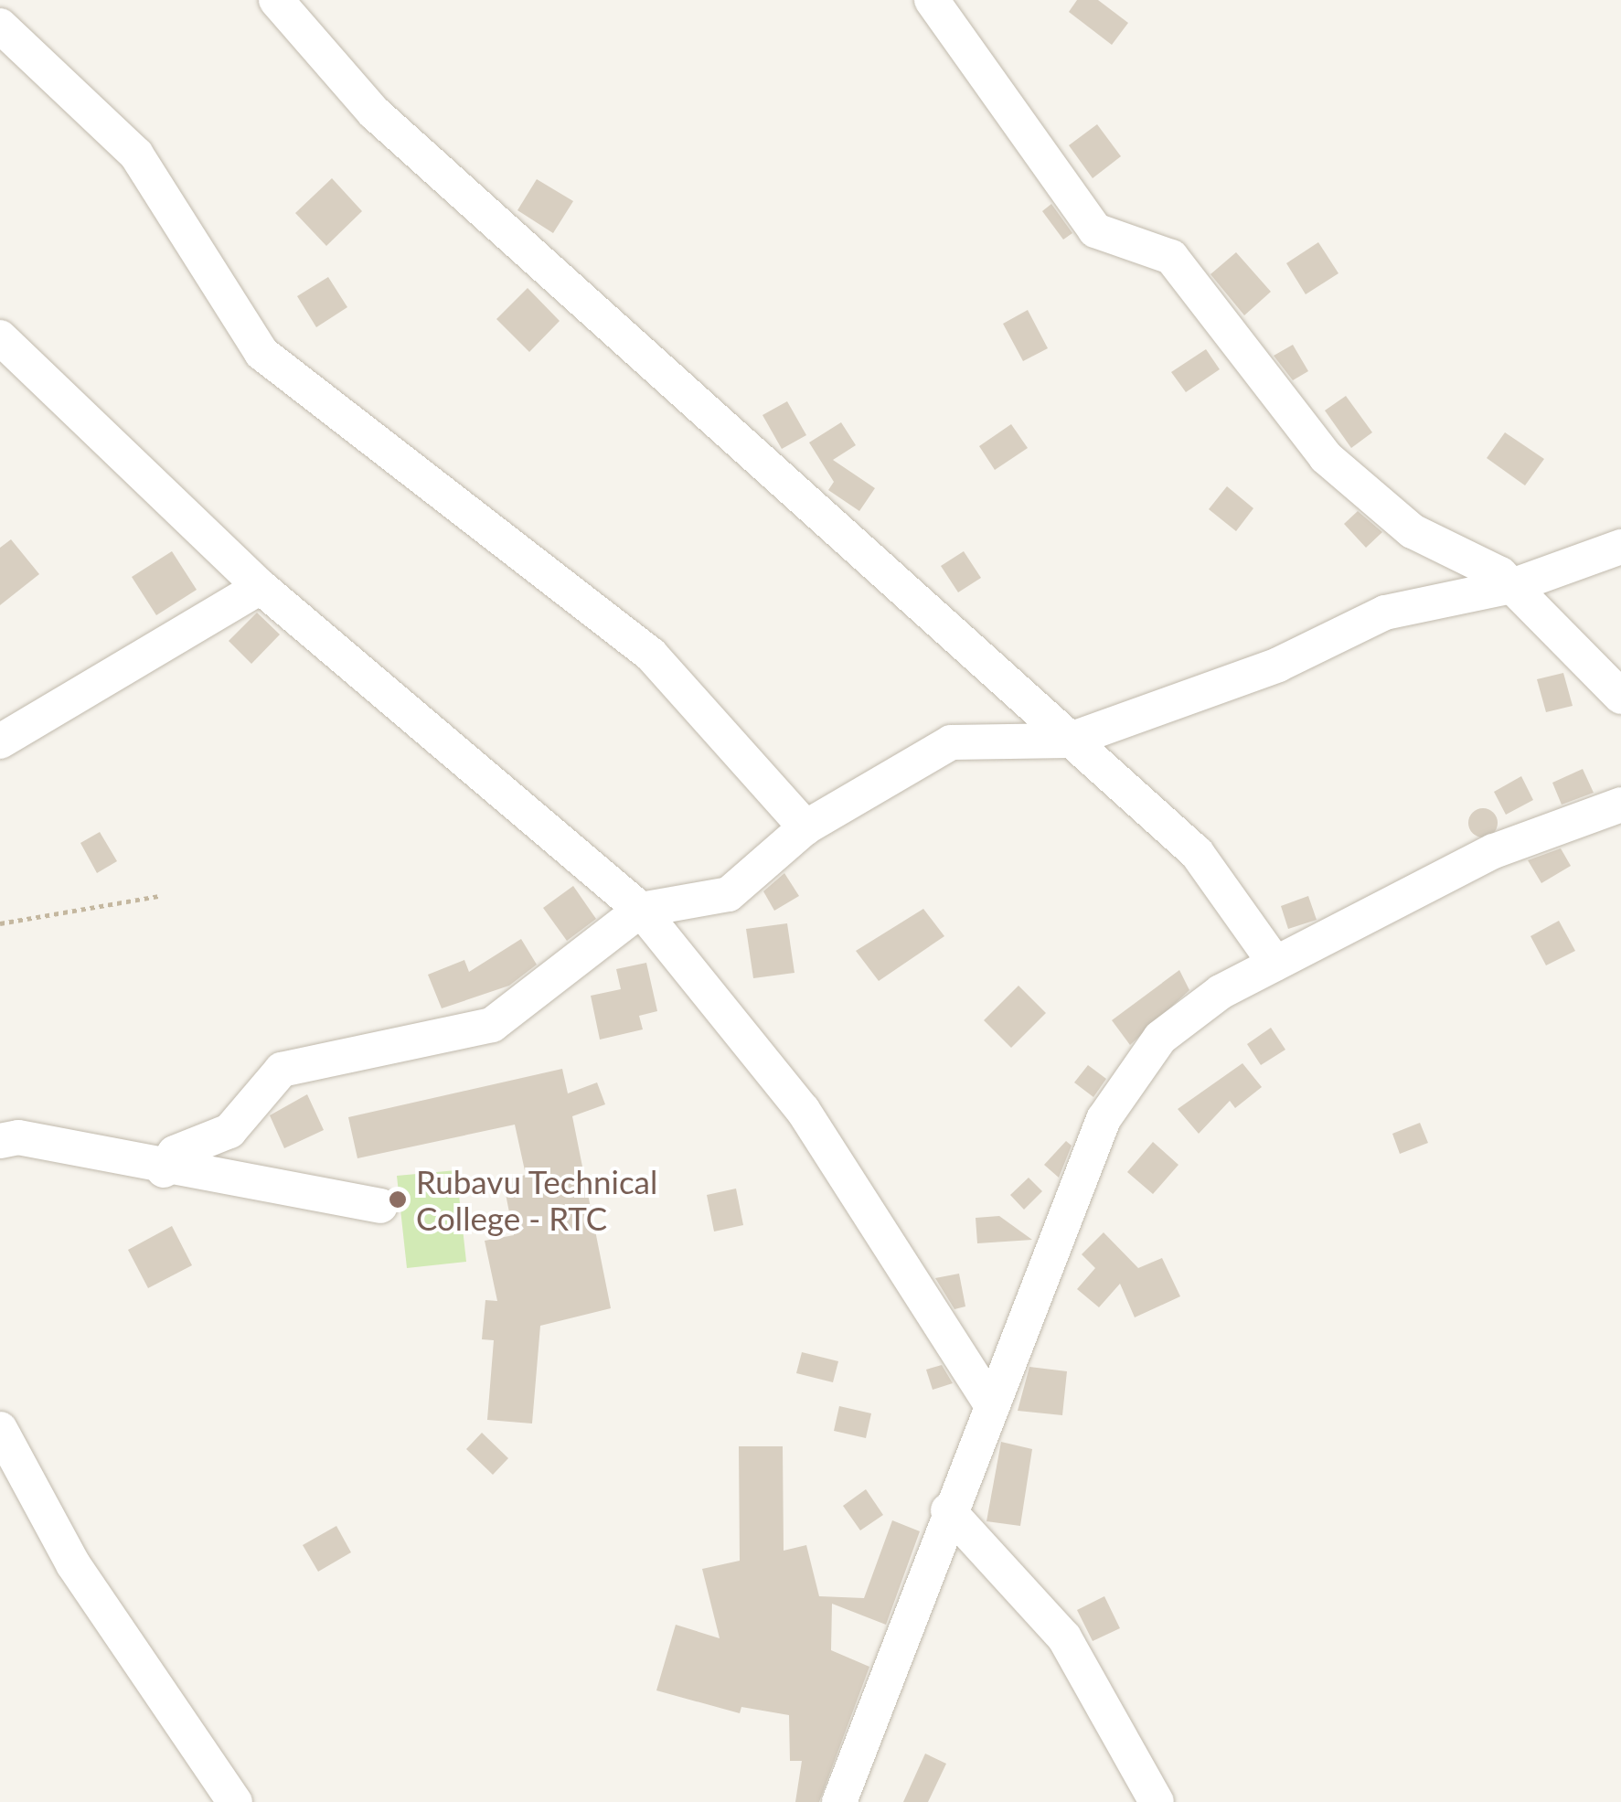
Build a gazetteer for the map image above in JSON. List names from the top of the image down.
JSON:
{
  "places": ["Rubavu Technical College - RTC"]
}
